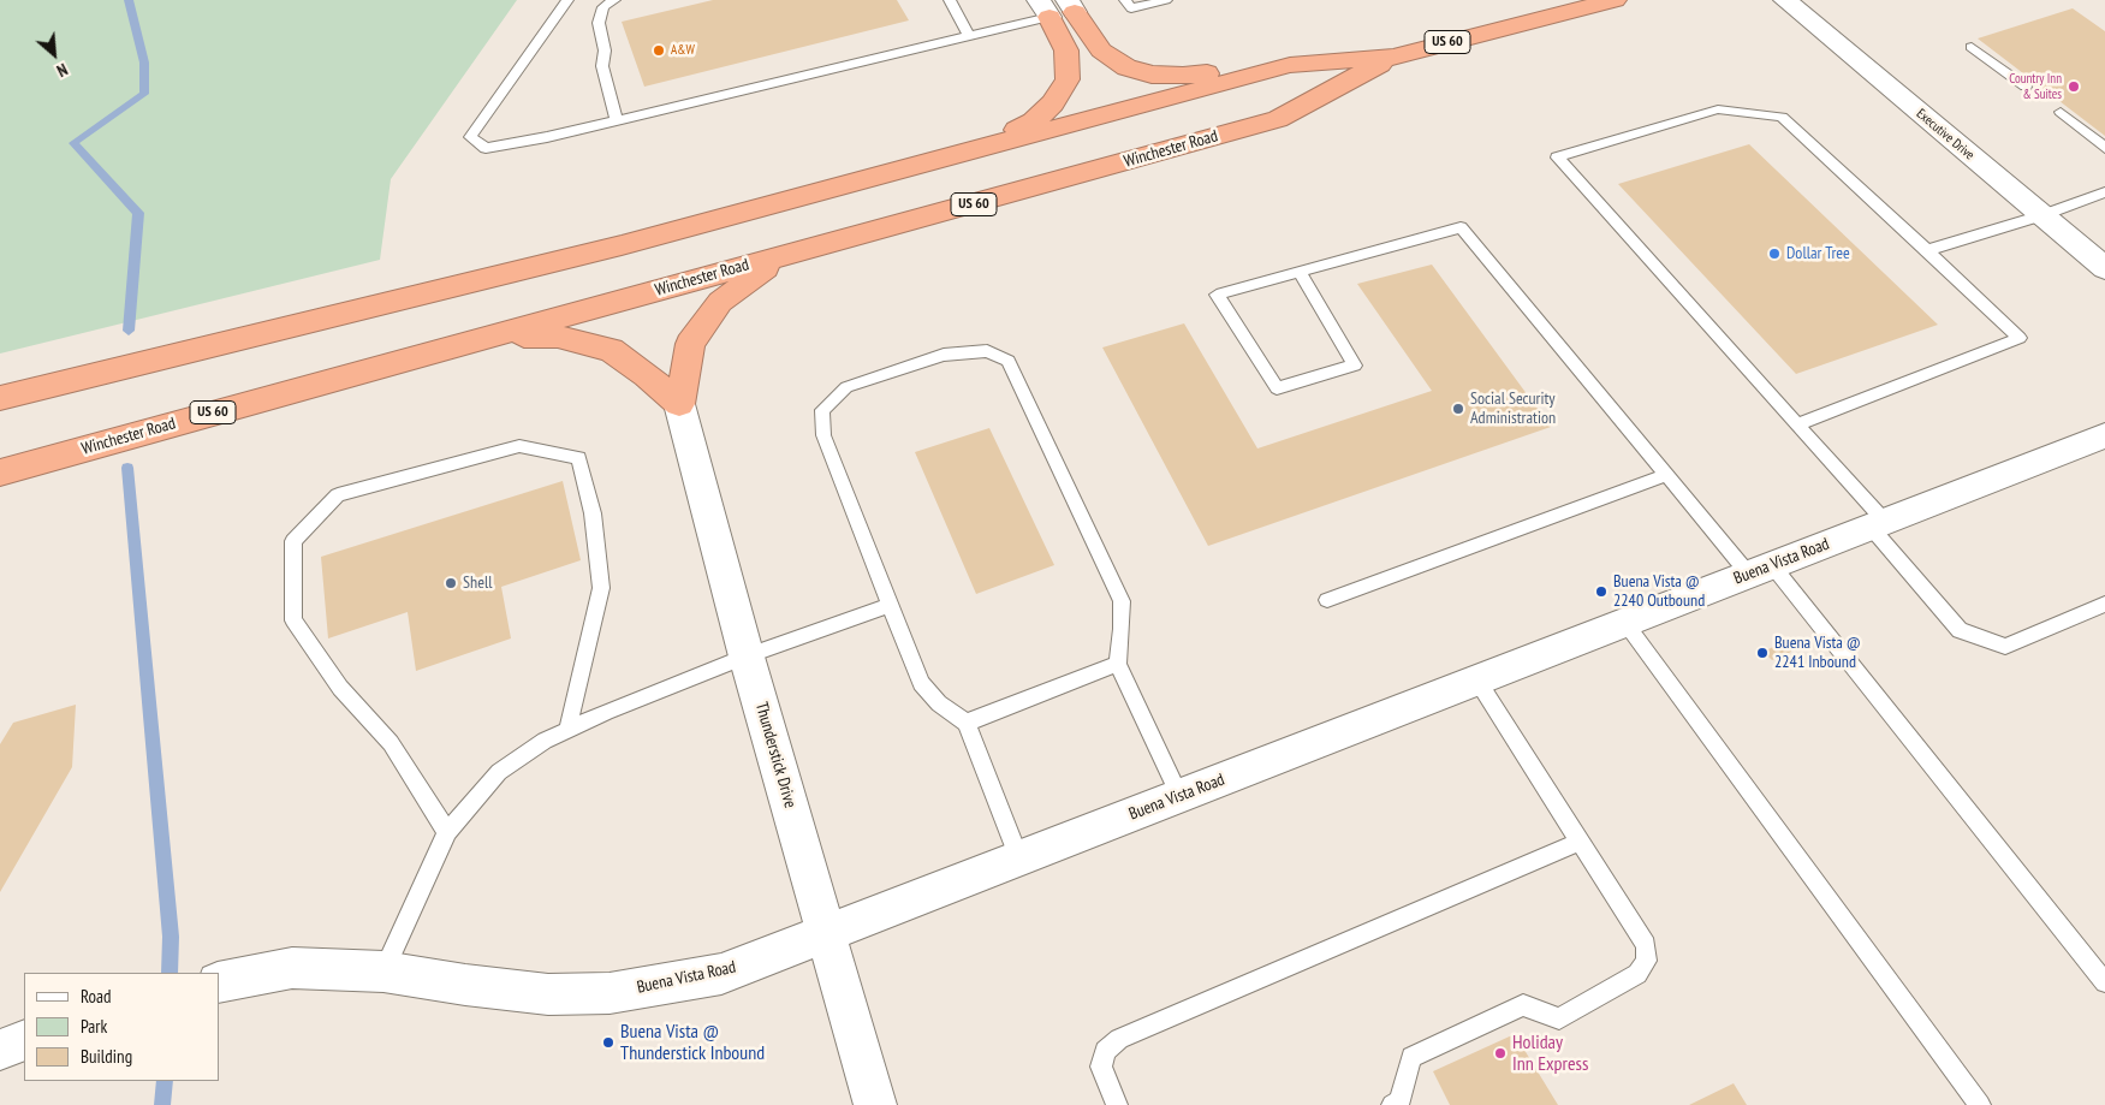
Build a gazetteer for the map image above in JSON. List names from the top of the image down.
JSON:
{
  "streets": {
    "highway": ["US 60", "Winchester Road"],
    "street": ["Executive Drive", "Buena Vista Road", "Thunderstick Drive"]
  },
  "crossings": [
    ["Buena Vista Road", "Thunderstick Drive"]
  ],
  "places": [
    "A&W",
    "Country Inn & Suites",
    "Dollar Tree",
    "Social Security Administration",
    "Shell",
    "Buena Vista @ 2240 Outbound",
    "Buena Vista @ 2241 Inbound",
    "Buena Vista @ Thunderstick Inbound",
    "Holiday Inn Express"
  ],
  "legend": ["Road", "Park", "Building"],
  "north": "bottom right"
}
